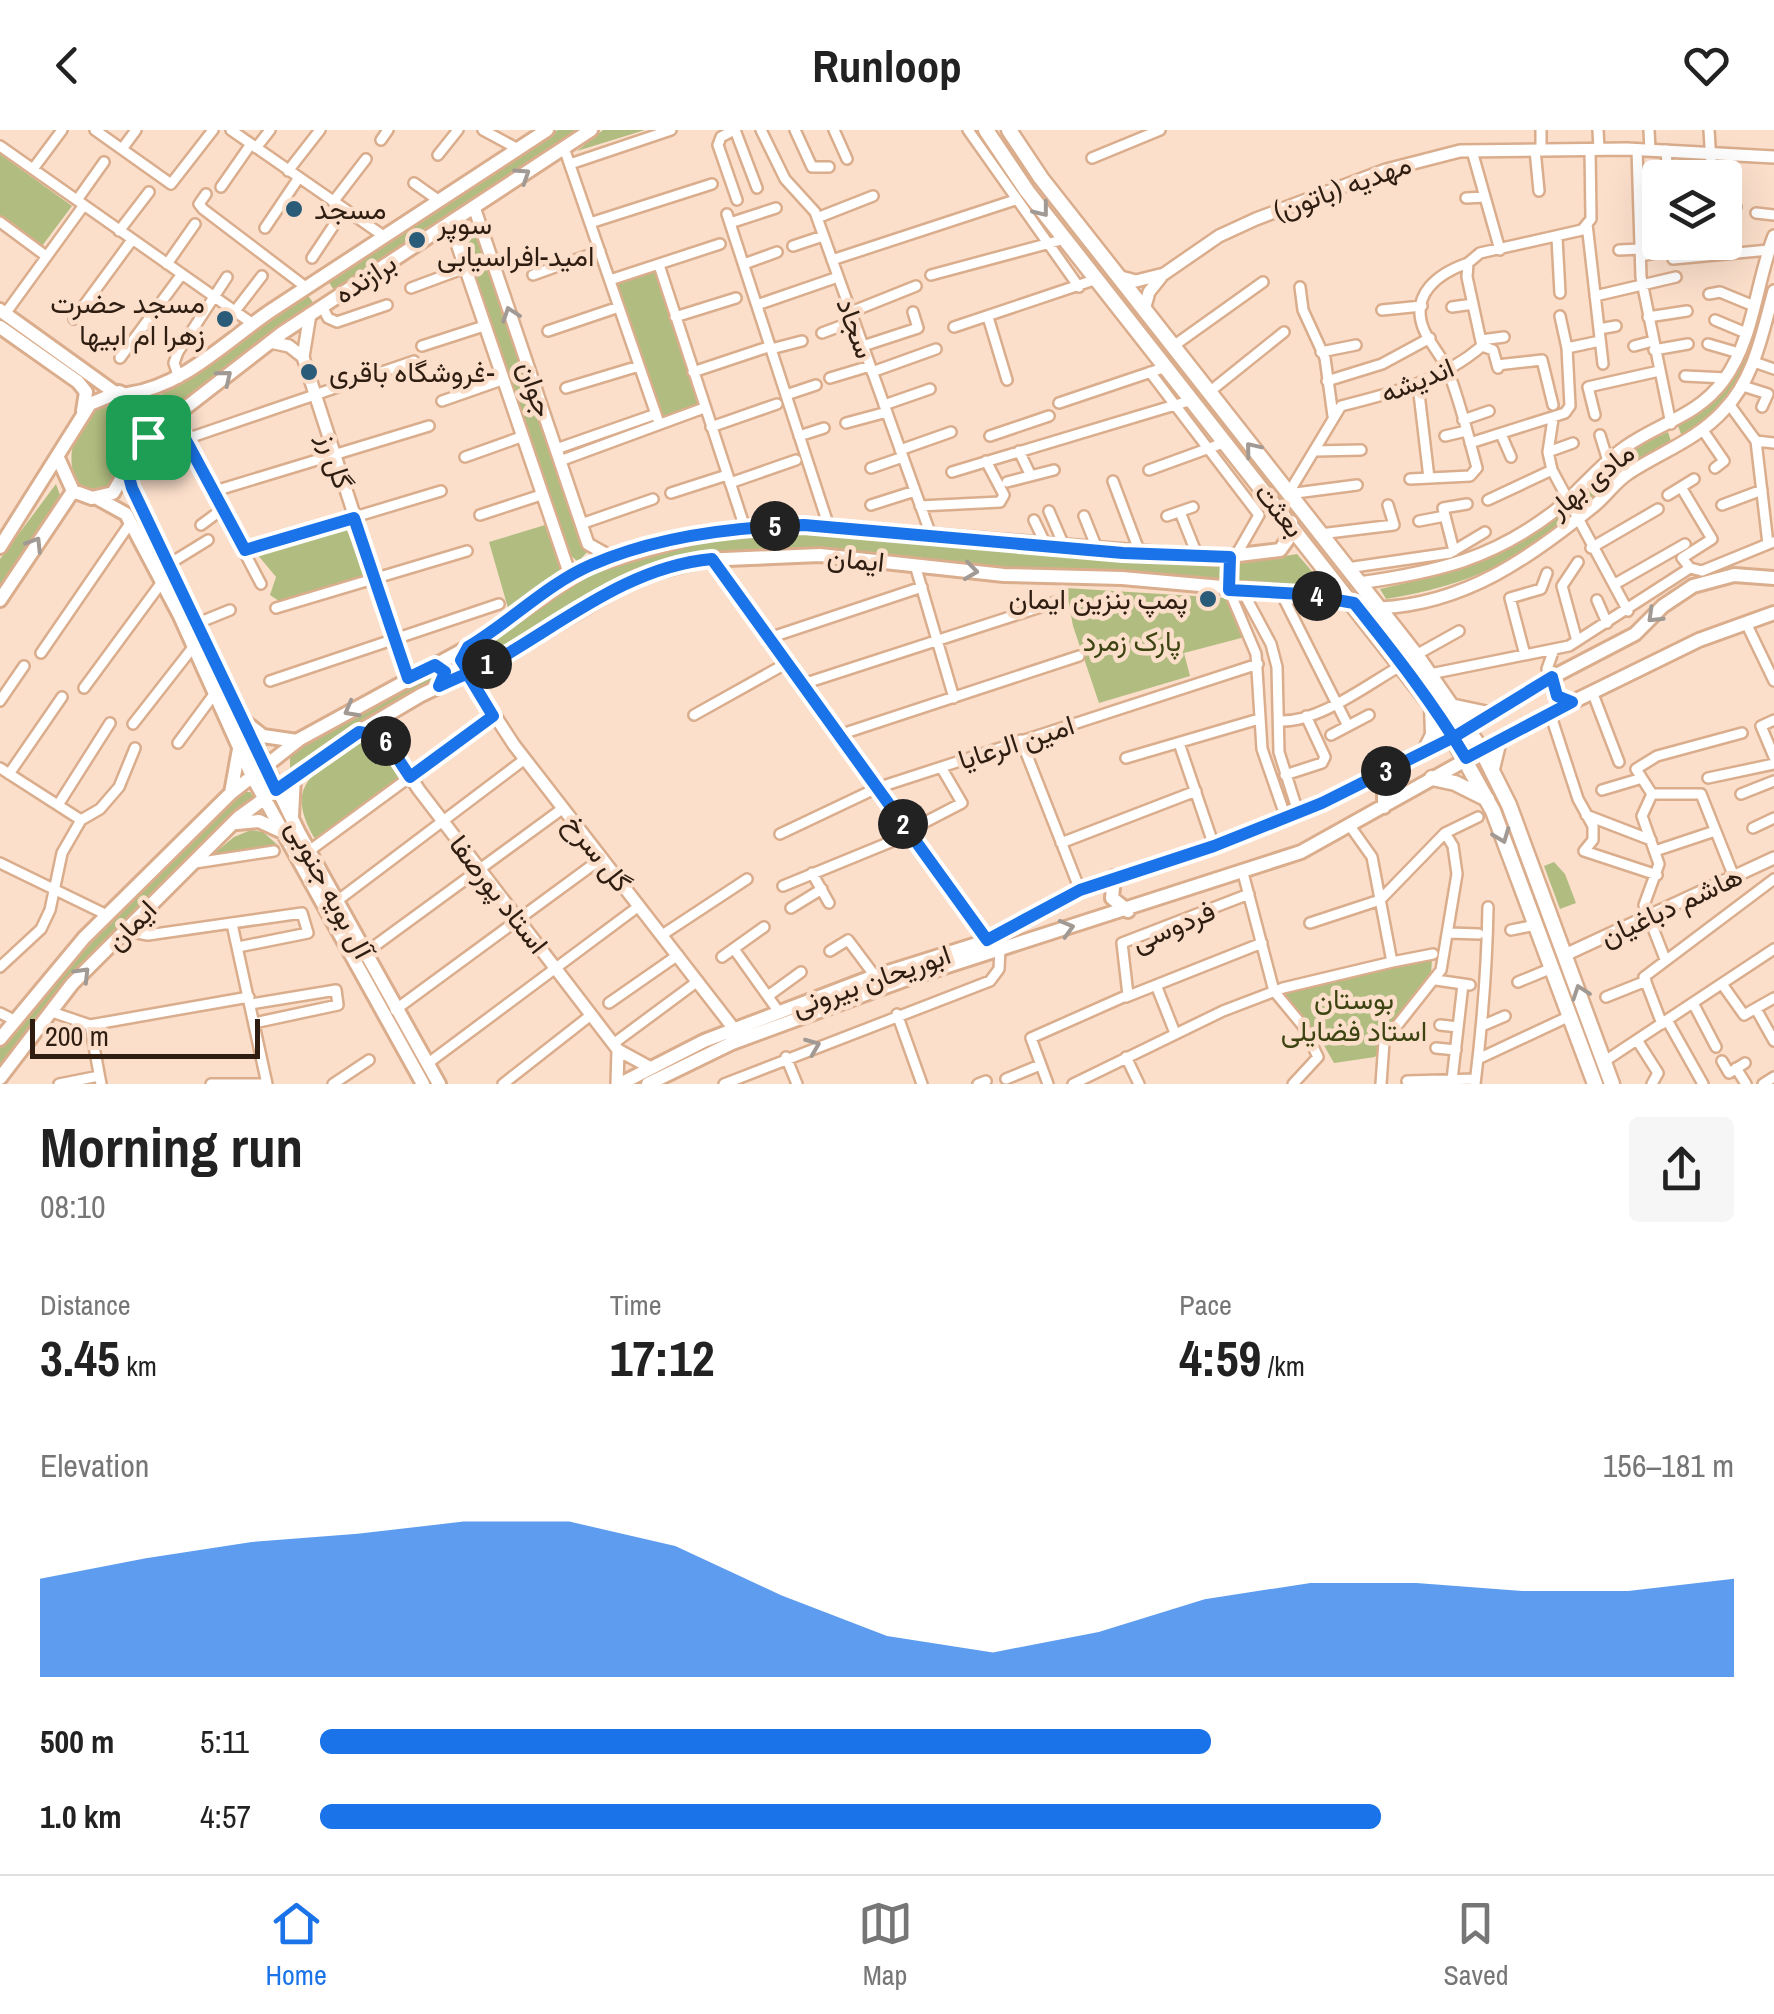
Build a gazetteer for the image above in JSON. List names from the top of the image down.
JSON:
{
  "streets": {
    "main road": [
      "برازنده",
      "بعثت",
      "ایمان",
      "آل بویه جنوبی",
      "ابوریحان بیرونی"
    ],
    "street": [
      "مهدیه (باتون)",
      "سجاد",
      "اندیشه",
      "جوان",
      "گل رز",
      "مادی بهار",
      "امین الرعایا",
      "گل سرخ",
      "استاد پورصفا",
      "هاشم دباغیان",
      "فردوسی"
    ]
  },
  "crossings": [
    ["مهدیه (باتون)", "بعثت"],
    ["برازنده", "جوان"],
    ["برازنده", "آل بویه جنوبی"],
    ["سجاد", "ایمان"],
    ["جوان", "ایمان"],
    ["گل رز", "ایمان"],
    ["مادی بهار", "بعثت"],
    ["بعثت", "ایمان"],
    ["بعثت", "هاشم دباغیان"],
    ["بعثت", "ابوریحان بیرونی"],
    ["ایمان", "گل سرخ"],
    ["ایمان", "آل بویه جنوبی"],
    ["گل سرخ", "ابوریحان بیرونی"]
  ],
  "parks": ["پارک زمرد", "بوستان استاد فضایلی"],
  "places": [
    "مسجد",
    "سوپر امید-افراسیابی",
    "مسجد حضرت زهرا ام ابیها",
    "فروشگاه باقری-",
    "پمپ بنزین ایمان"
  ],
  "scale_bar": "200 m",
  "page": {
    "header": "Runloop",
    "pins": [
      "5",
      "4",
      "1",
      "6",
      "3",
      "2"
    ],
    "scale": "200 m",
    "heading": ["Morning run", "08:10"],
    "stats": [
      ["Distance", "3.45 km"],
      ["Time", "17:12"],
      ["Pace", "4:59 /km"]
    ],
    "chart": ["Elevation", "156–181 m"],
    "list": [
      {
        "name": "500 m",
        "note": "5:11"
      },
      {
        "name": "1.0 km",
        "note": "4:57"
      }
    ],
    "tabs": ["Home", "Map", "Saved"]
  }
}
